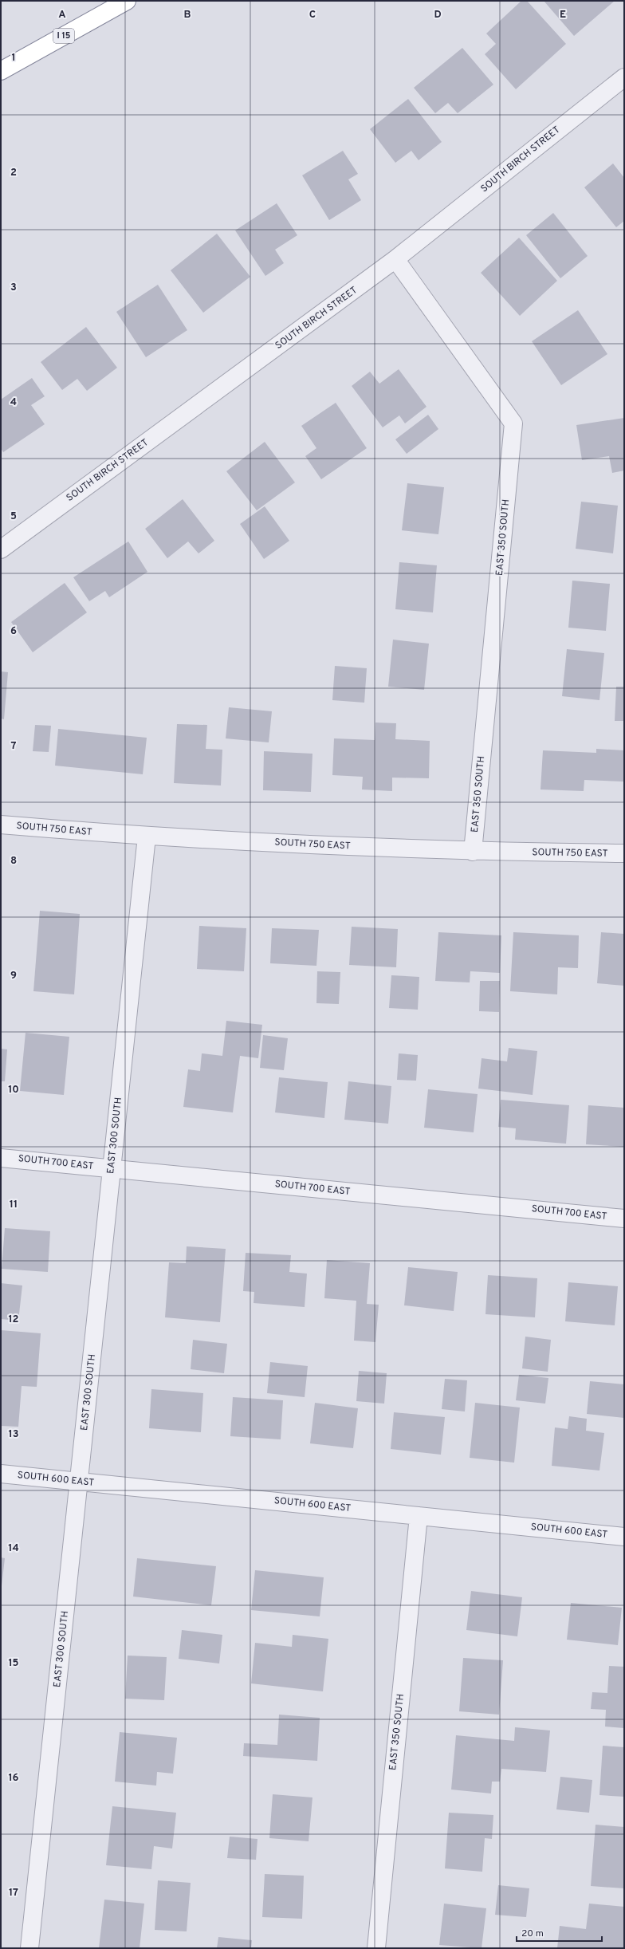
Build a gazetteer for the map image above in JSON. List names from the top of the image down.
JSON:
{
  "streets": {
    "highway": ["I 15"],
    "street": [
      "SOUTH BIRCH STREET",
      "EAST 350 SOUTH",
      "SOUTH 750 EAST",
      "EAST 300 SOUTH",
      "SOUTH 700 EAST",
      "SOUTH 600 EAST"
    ]
  },
  "crossings": [
    ["SOUTH BIRCH STREET", "EAST 350 SOUTH"],
    ["EAST 350 SOUTH", "SOUTH 750 EAST"],
    ["EAST 350 SOUTH", "SOUTH 600 EAST"],
    ["SOUTH 750 EAST", "EAST 300 SOUTH"],
    ["EAST 300 SOUTH", "SOUTH 700 EAST"],
    ["EAST 300 SOUTH", "SOUTH 600 EAST"]
  ],
  "scale_bar": "20 m",
  "grid": {
    "columns": [
      "A",
      "B",
      "C",
      "D",
      "E"
    ],
    "rows": [
      "1",
      "2",
      "3",
      "4",
      "5",
      "6",
      "7",
      "8",
      "9",
      "10",
      "11",
      "12",
      "13",
      "14",
      "15",
      "16",
      "17"
    ]
  }
}
